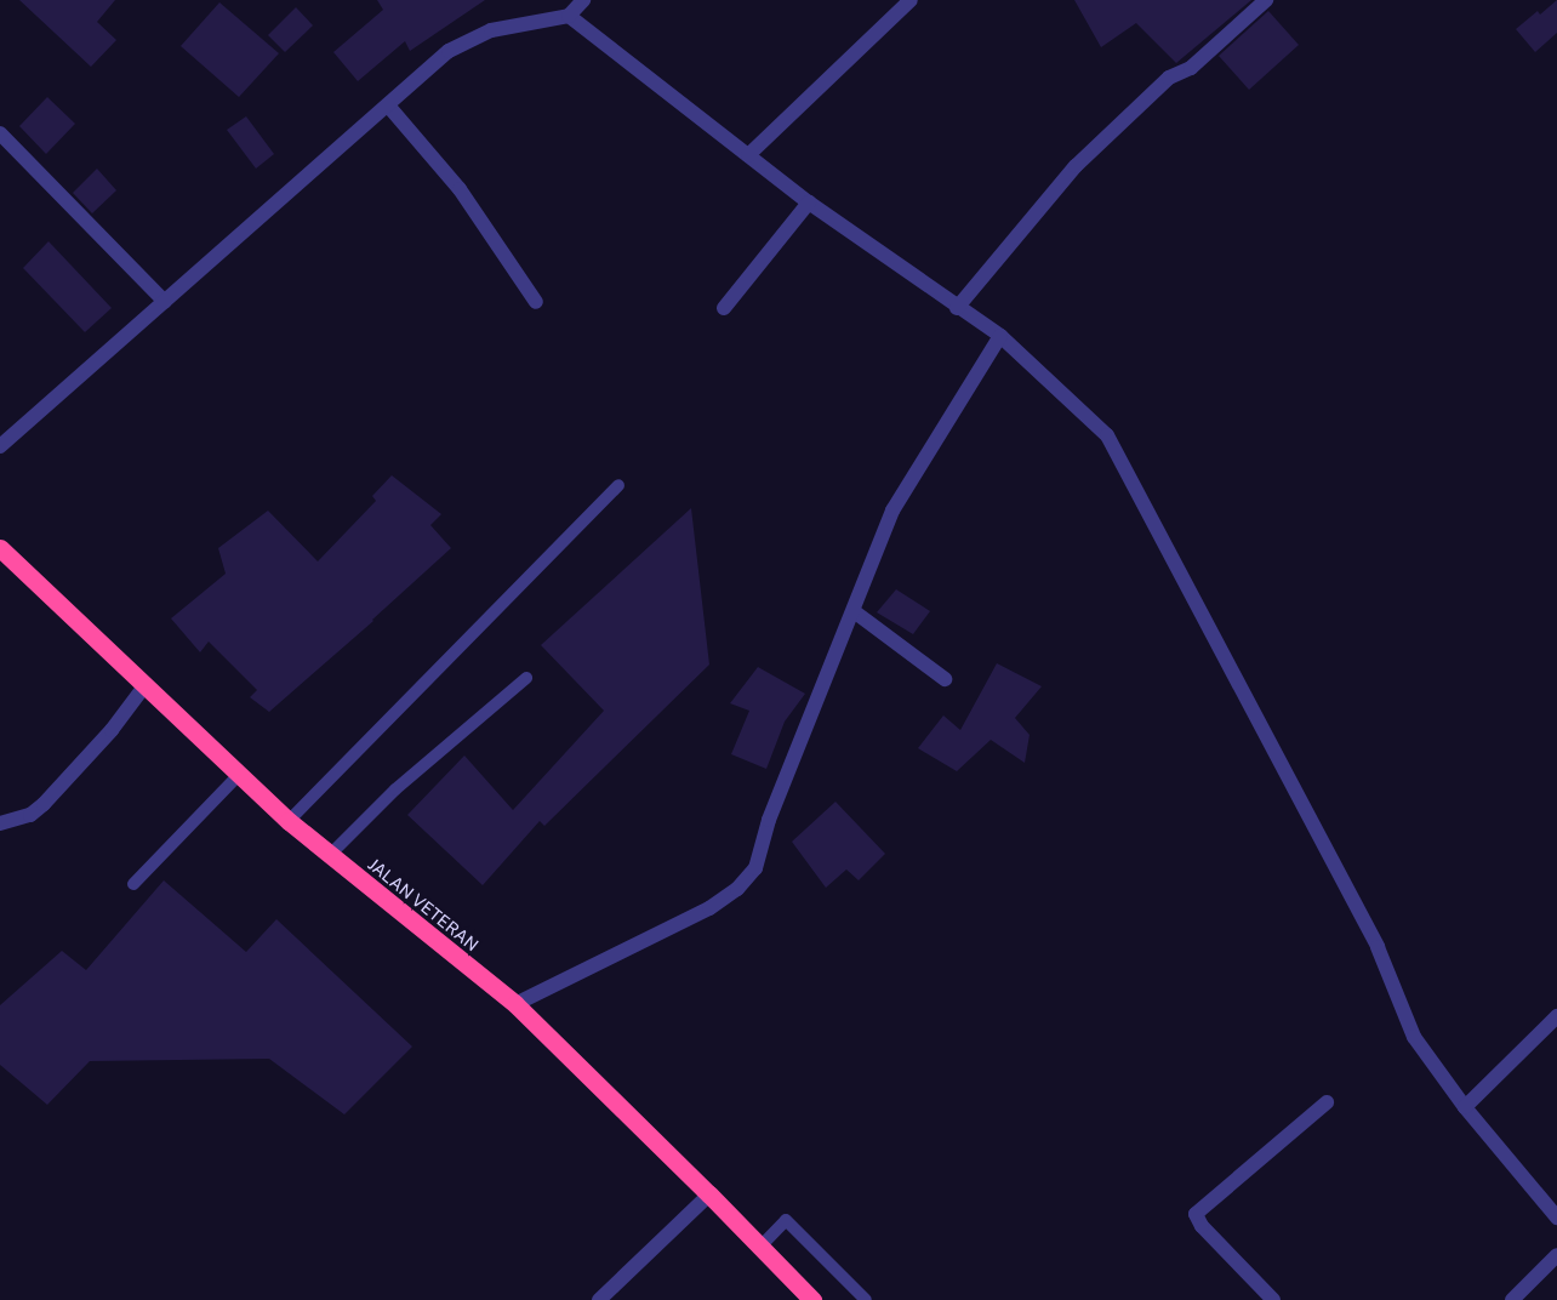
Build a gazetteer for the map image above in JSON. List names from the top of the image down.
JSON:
{
  "streets": {
    "highway": ["JALAN VETERAN"]
  }
}
